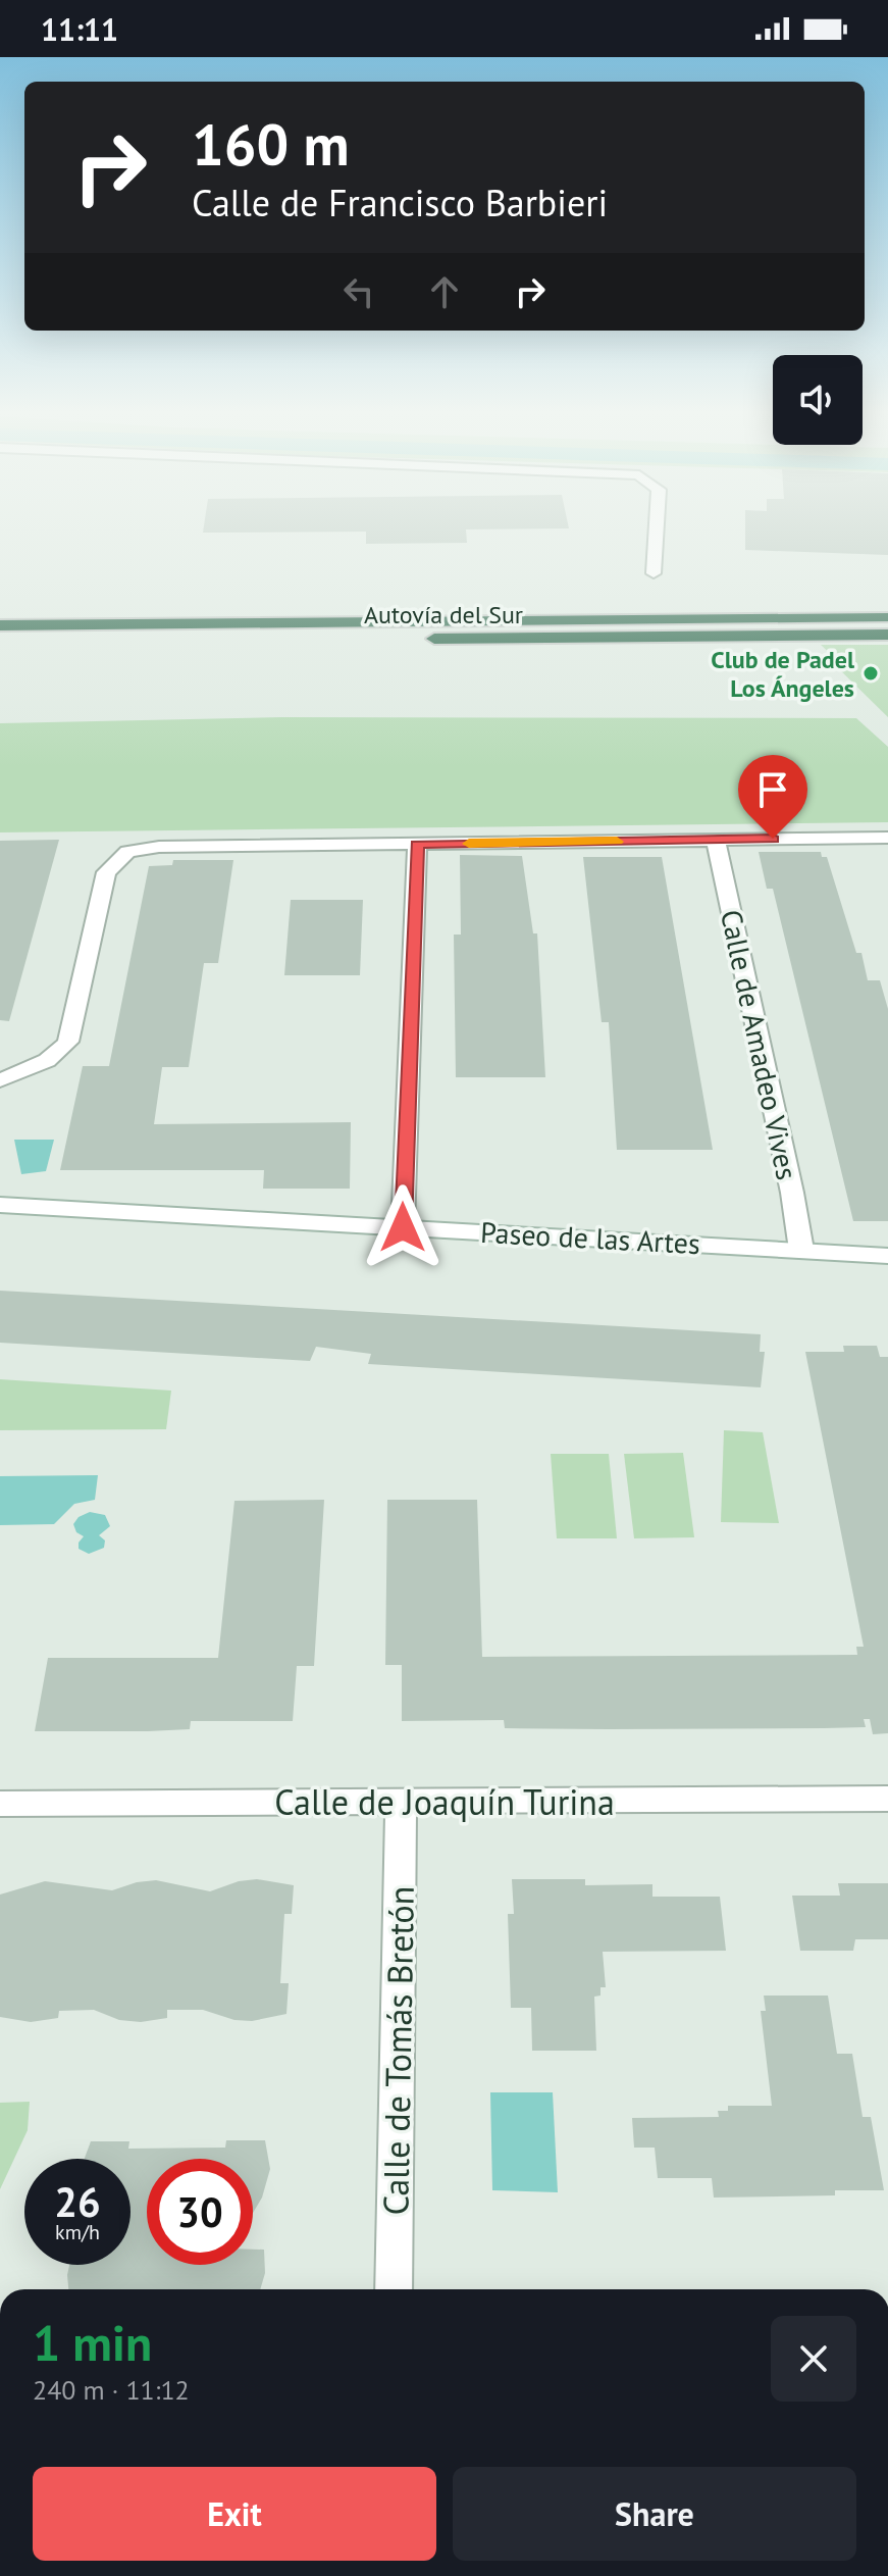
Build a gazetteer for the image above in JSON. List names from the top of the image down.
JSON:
{
  "streets": {
    "highway": ["Autovía del Sur"],
    "street": [
      "Calle de Amadeo Vives",
      "Paseo de las Artes",
      "Calle de Joaquín Turina",
      "Calle de Tomás Bretón"
    ]
  },
  "crossings": [
    ["Calle de Amadeo Vives", "Paseo de las Artes"],
    ["Calle de Joaquín Turina", "Calle de Tomás Bretón"]
  ],
  "places": ["Club de Padel Los Ángeles"],
  "page": {
    "status": "11:11",
    "turn": ["160 m", "Calle de Francisco Barbieri"],
    "speed": "26 km/h",
    "limit": "30",
    "heading": ["1 min", "240 m · 11:12"],
    "buttons": ["Exit", "Share"]
  }
}
